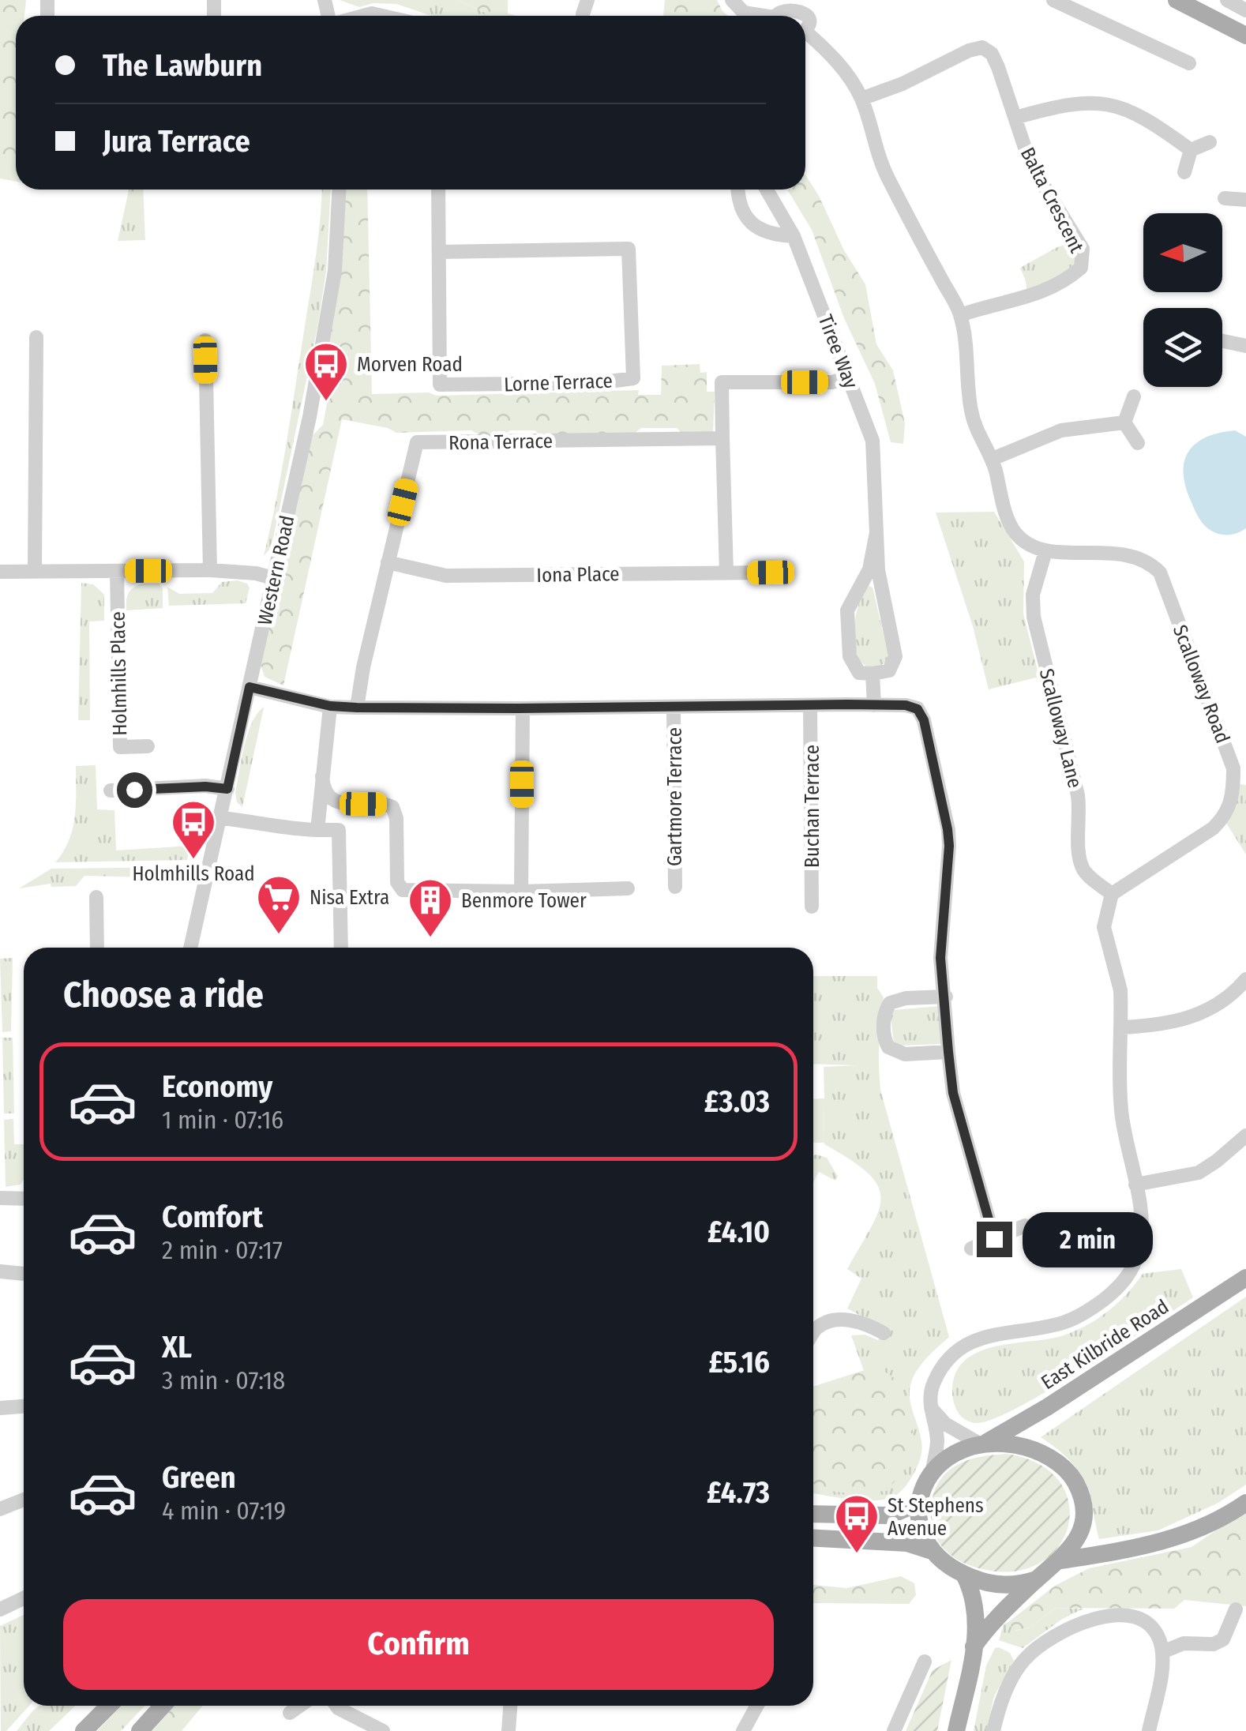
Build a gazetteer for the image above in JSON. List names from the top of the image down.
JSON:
{
  "streets": {
    "main road": ["East Kilbride Road"],
    "street": [
      "Balta Crescent",
      "Tiree Way",
      "Lorne Terrace",
      "Rona Terrace",
      "Western Road",
      "Iona Place",
      "Holmhills Place",
      "Scalloway Road",
      "Scalloway Lane",
      "Gartmore Terrace",
      "Buchan Terrace"
    ]
  },
  "crossings": [
    ["Rona Terrace", "Iona Place"],
    ["Scalloway Road", "Scalloway Lane"]
  ],
  "places": {
    "bus stop": ["Morven Road", "Holmhills Road", "St Stephens Avenue"],
    "supermarket": ["Nisa Extra"],
    "building": ["Benmore Tower"]
  },
  "north": "left",
  "page": {
    "banner": ["The Lawburn", "Jura Terrace"],
    "heading": "Choose a ride",
    "list": [
      {
        "name": "Economy",
        "note": "1 min · 07:16",
        "value": "£3.03"
      },
      {
        "name": "Comfort",
        "note": "2 min · 07:17",
        "value": "£4.10"
      },
      {
        "name": "XL",
        "note": "3 min · 07:18",
        "value": "£5.16"
      },
      {
        "name": "Green",
        "note": "4 min · 07:19",
        "value": "£4.73"
      }
    ],
    "bubble": "2 min",
    "buttons": "Confirm"
  }
}
